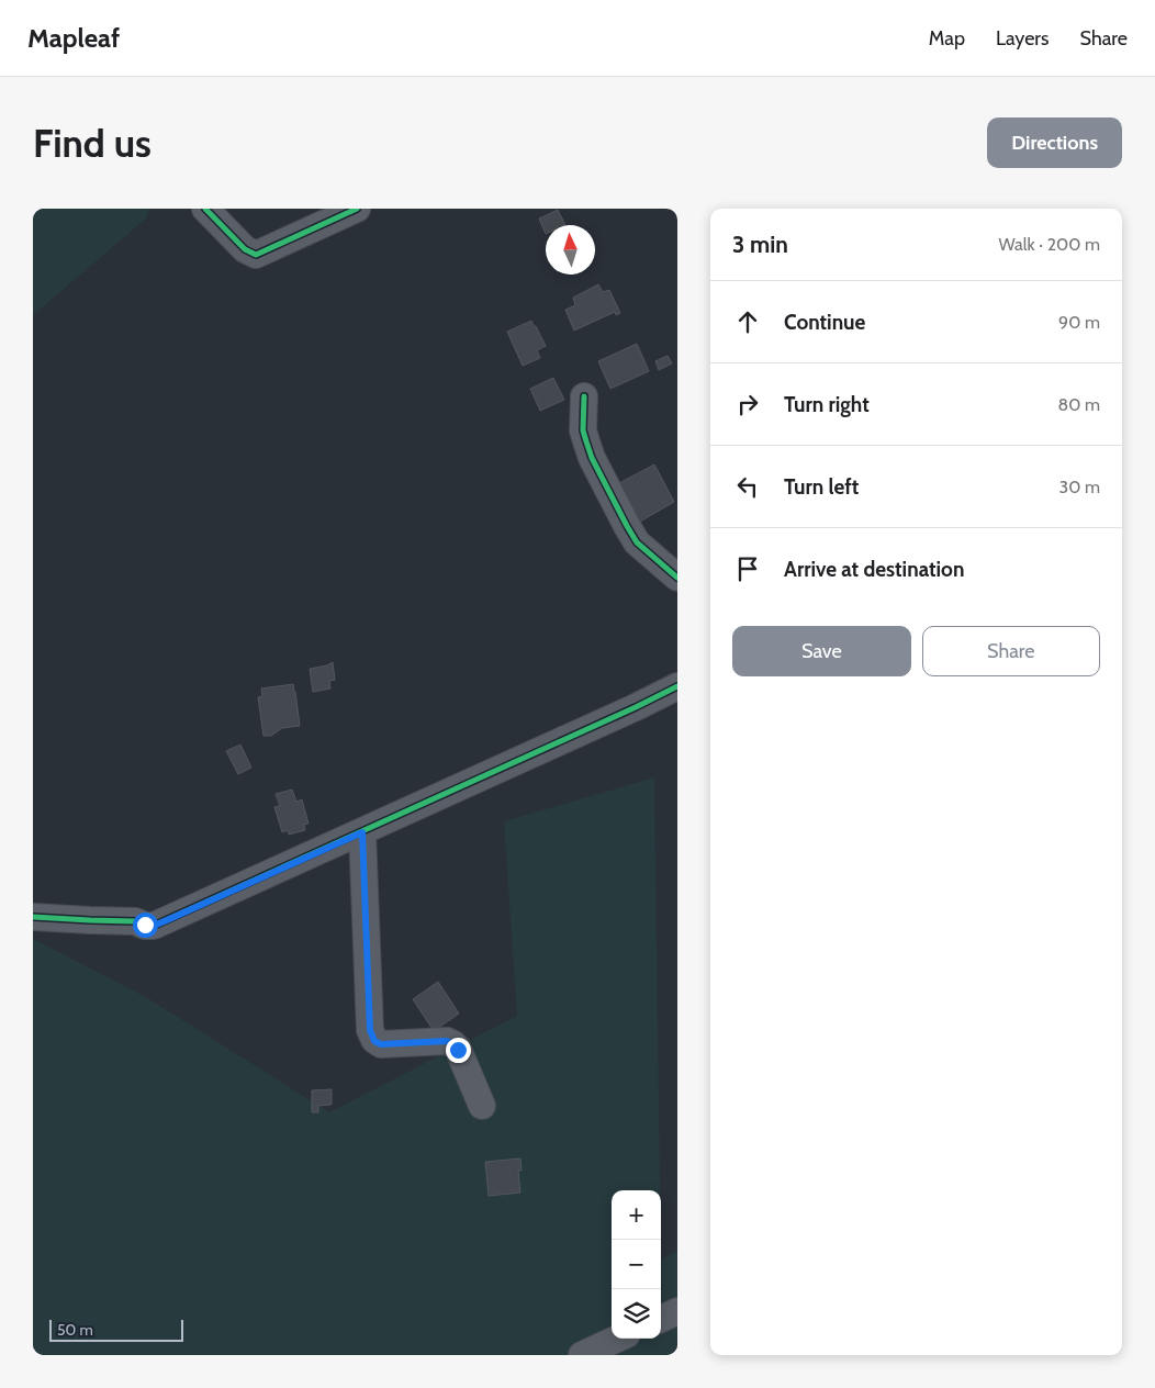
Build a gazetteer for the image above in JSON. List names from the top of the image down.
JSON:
{
  "scale_bar": "50 m",
  "north": "top",
  "page": {
    "header": "Mapleaf",
    "nav": ["Map", "Layers", "Share"],
    "buttons": [
      "Directions",
      ["Save", "Share"]
    ],
    "title": "Find us",
    "heading": ["3 min", "Walk · 200 m"],
    "list": [
      ["Continue", "90 m"],
      ["Turn right", "80 m"],
      ["Turn left", "30 m"],
      "Arrive at destination"
    ],
    "map_buttons": ["+", "−"],
    "scale": "50 m"
  }
}
